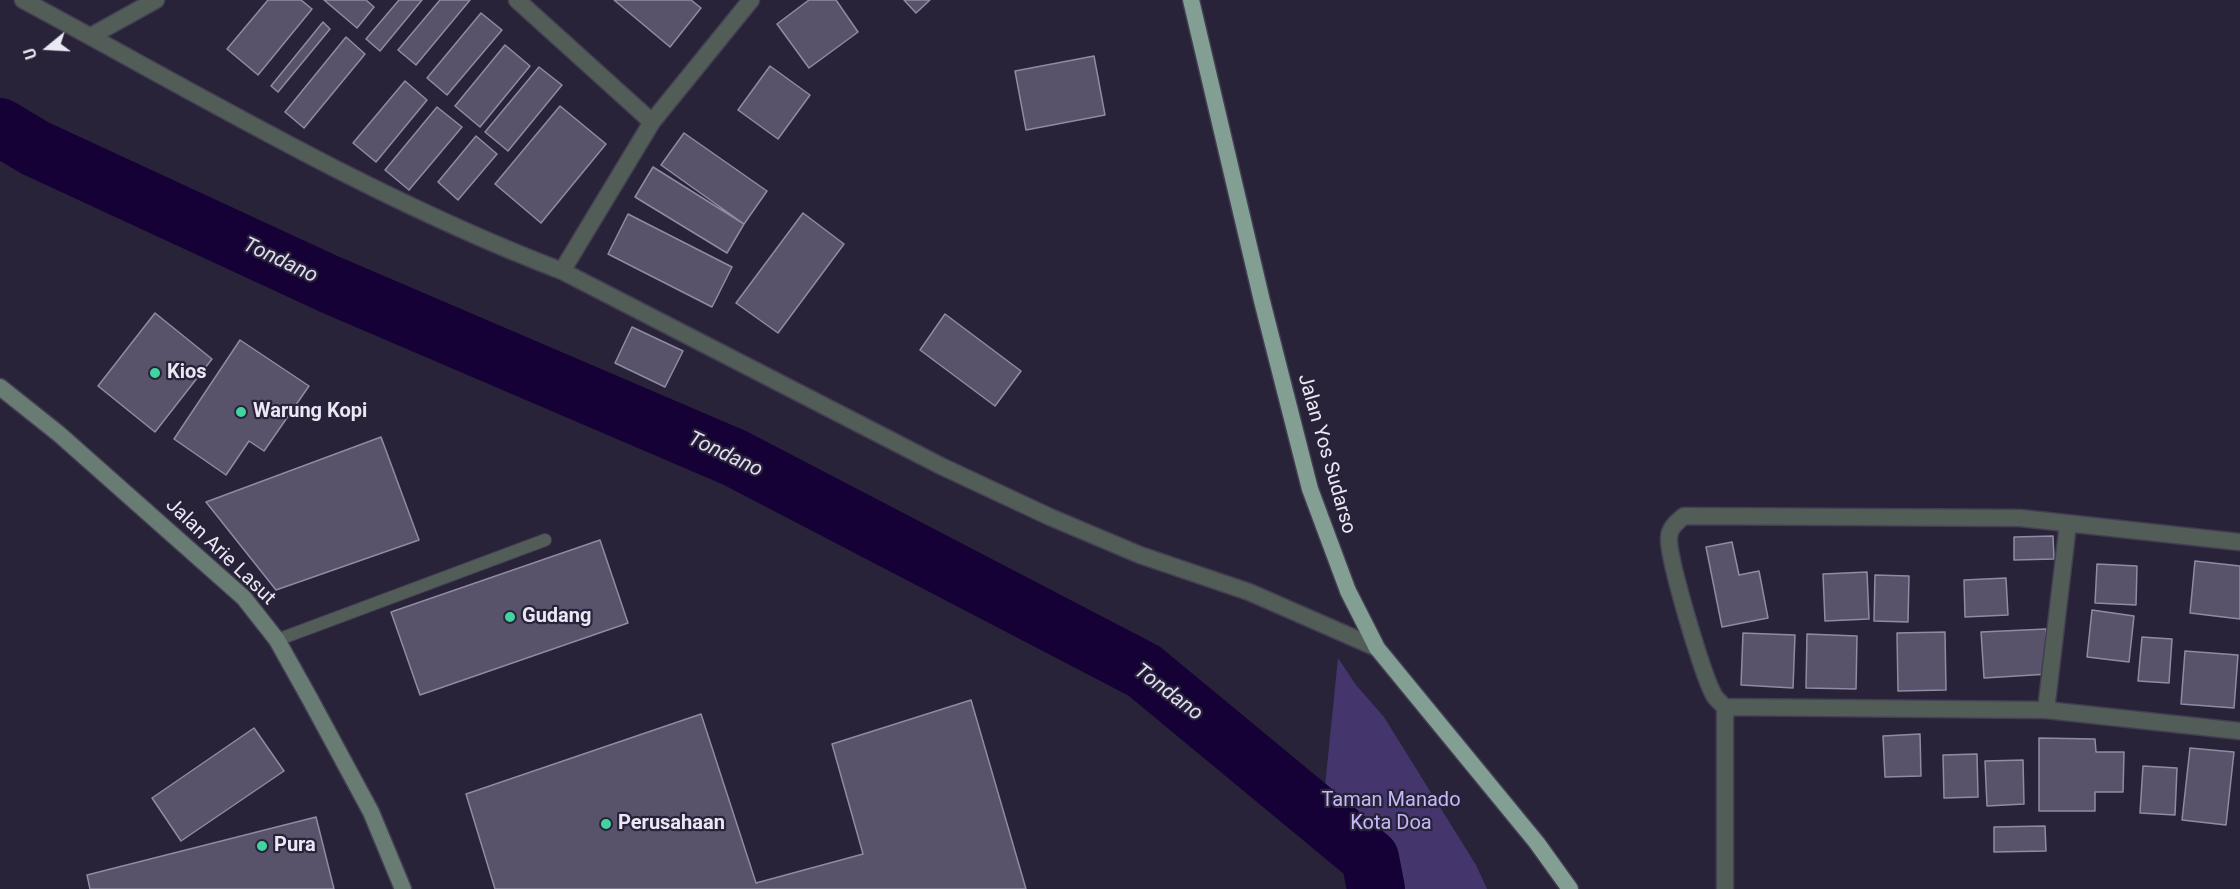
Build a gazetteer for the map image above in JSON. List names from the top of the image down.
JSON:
{
  "streets": {
    "highway": ["Jalan Yos Sudarso"],
    "main road": ["Jalan Arie Lasut"]
  },
  "water": ["Tondano"],
  "parks": ["Taman Manado Kota Doa"],
  "places": [
    "Kios",
    "Warung Kopi",
    "Gudang",
    "Perusahaan",
    "Pura"
  ],
  "north": "left"
}
